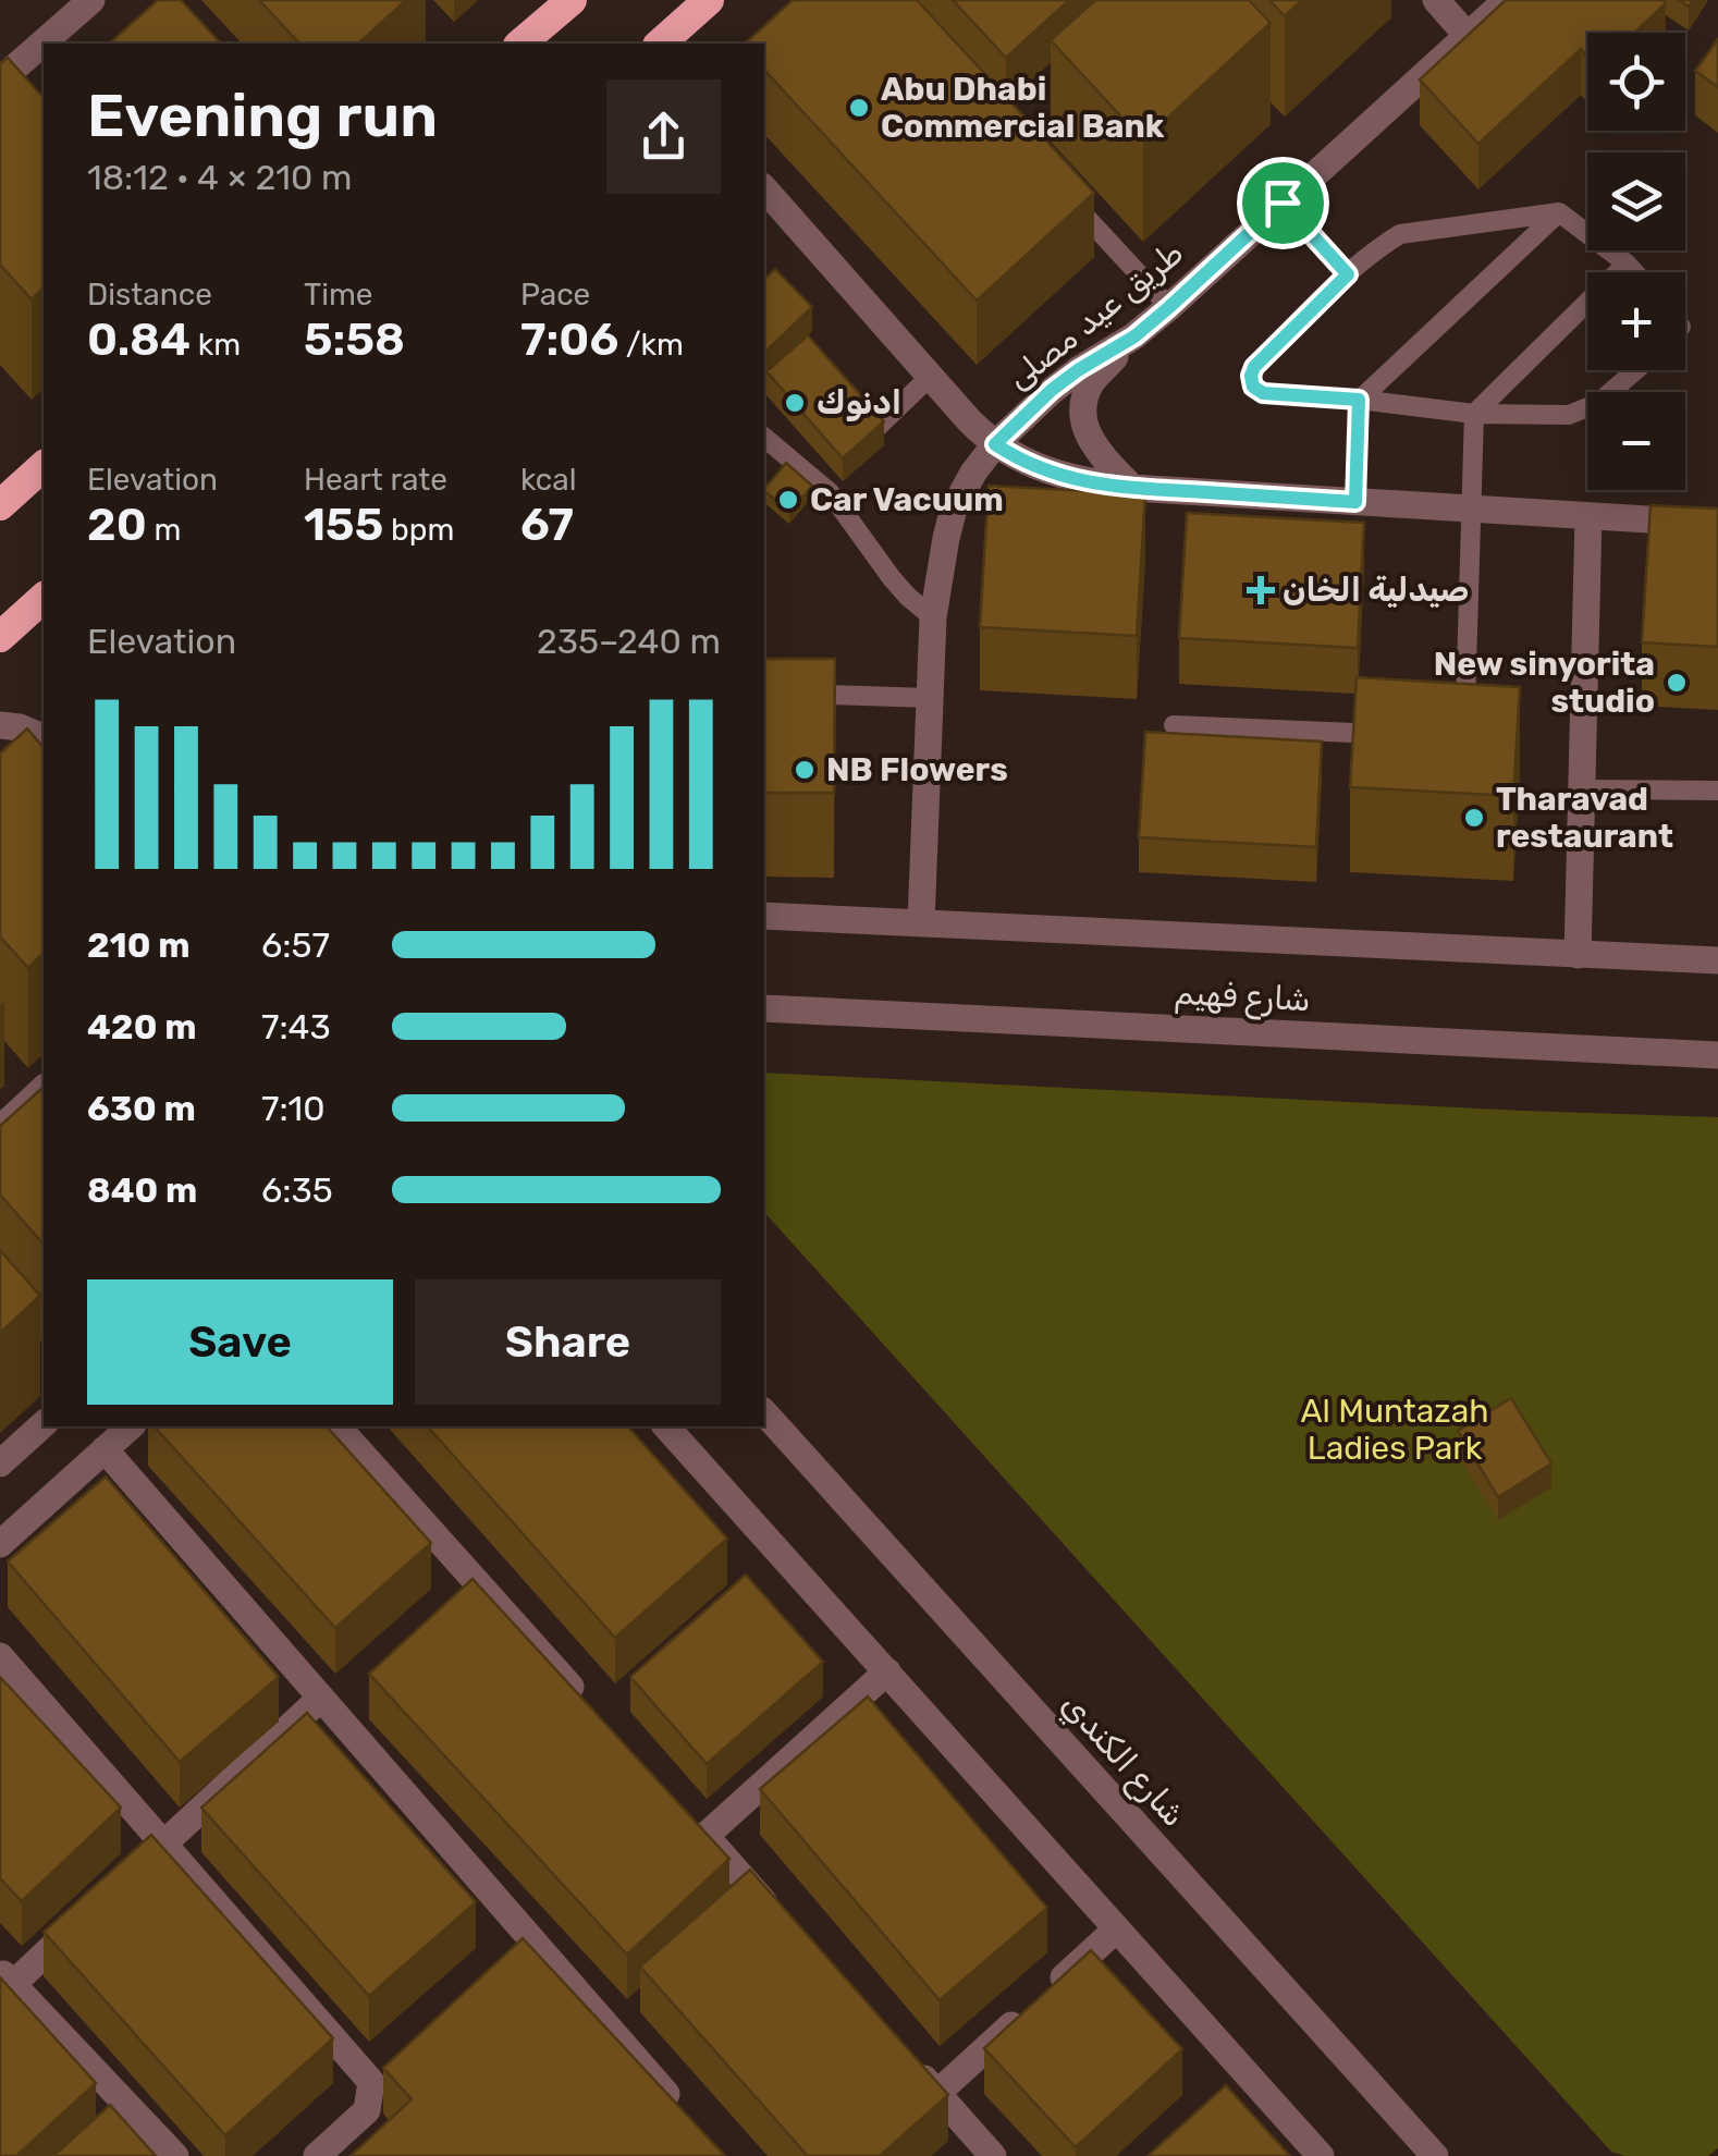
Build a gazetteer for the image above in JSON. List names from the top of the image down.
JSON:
{
  "streets": {
    "street": ["طريق عيد مصلى", "شارع فهيم", "شارع الكندي"]
  },
  "crossings": [
    ["طريق عيد مصلى", "شارع فهيم"]
  ],
  "parks": ["Al Muntazah Ladies Park"],
  "places": {
    "other": [
      "Abu Dhabi Commercial Bank",
      "ادنوك",
      "Car Vacuum",
      "New sinyorita studio",
      "NB Flowers",
      "Tharavad restaurant"
    ],
    "health": ["صيدلية الخان"]
  },
  "page": {
    "map_buttons": ["+", "−"],
    "heading": ["Evening run", "18:12 · 4 × 210 m"],
    "stats": [
      ["Distance", "0.84 km"],
      ["Time", "5:58"],
      ["Pace", "7:06 /km"],
      ["Elevation", "20 m"],
      ["Heart rate", "155 bpm"],
      ["kcal", "67"]
    ],
    "chart": ["Elevation", "235–240 m"],
    "list": [
      {
        "name": "210 m",
        "note": "6:57"
      },
      {
        "name": "420 m",
        "note": "7:43"
      },
      {
        "name": "630 m",
        "note": "7:10"
      },
      {
        "name": "840 m",
        "note": "6:35"
      }
    ],
    "buttons": ["Save", "Share"]
  }
}
